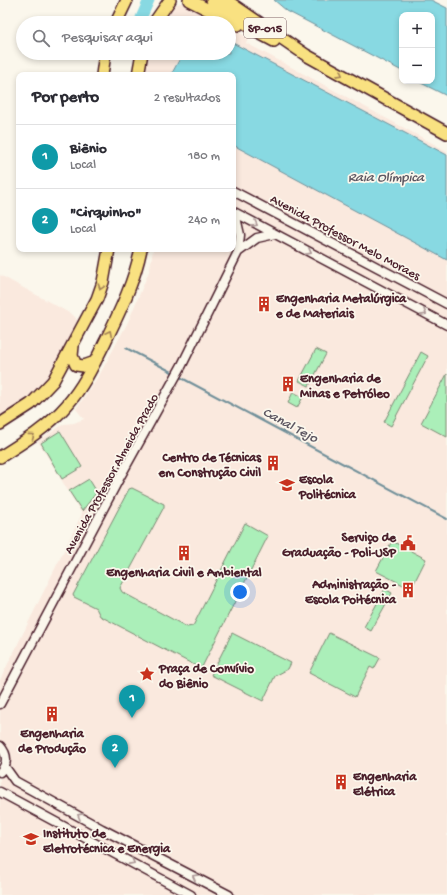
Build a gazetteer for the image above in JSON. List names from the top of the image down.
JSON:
{
  "streets": {
    "highway": ["SP-015"],
    "street": ["Avenida Professor Melo Moraes", "Avenida Professor Almeida Prado"]
  },
  "water": ["Raia Olímpica", "Canal Tejo"],
  "places": {
    "building": [
      "Engenharia Metalúrgica e de Materiais",
      "Engenharia de Minas e Petróleo",
      "Centro de Técnicas em Construção Civil",
      "Engenharia Civil e Ambiental",
      "Administração - Escola Poitécnica",
      "Engenharia de Produção",
      "Engenharia Elétrica"
    ],
    "school or university": ["Escola Politécnica", "Instituto de Eletrotécnica e Energia"],
    "public building": ["Serviço de Graduação - Poli-USP"],
    "place": ["Praça de Convívio do Biênio"]
  },
  "page": {
    "map_buttons": ["+", "−"],
    "search": "Pesquisar aqui",
    "heading": ["Por perto", "2 resultados"],
    "list": [
      {
        "mark": "1",
        "name": "Biênio",
        "note": "Local",
        "value": "180 m"
      },
      {
        "mark": "2",
        "name": "\"Cirquinho\"",
        "note": "Local",
        "value": "240 m"
      }
    ],
    "pins": ["1", "2"]
  }
}
